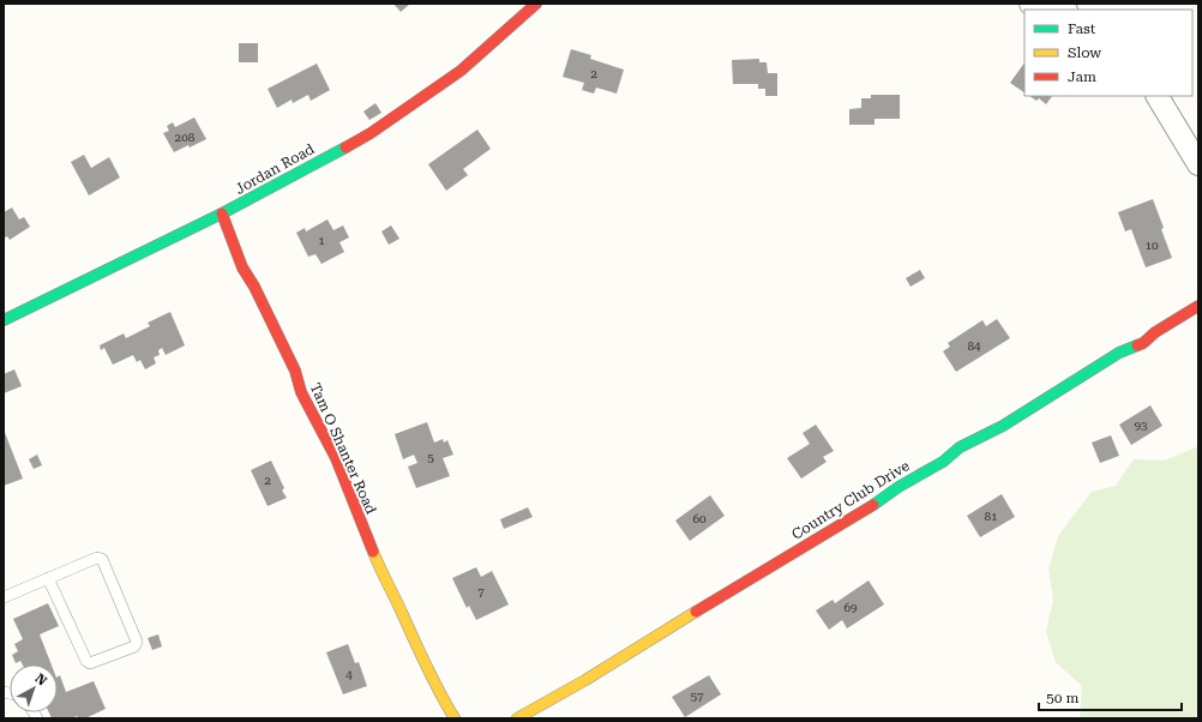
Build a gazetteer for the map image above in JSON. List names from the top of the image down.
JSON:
{
  "streets": {
    "street": ["Jordan Road", "Tam O Shanter Road", "Country Club Drive"]
  },
  "crossings": [
    ["Jordan Road", "Tam O Shanter Road"]
  ],
  "house_numbers": [
    "2",
    "208",
    "1",
    "10",
    "84",
    "93",
    "5",
    "2",
    "81",
    "60",
    "7",
    "69",
    "4",
    "57"
  ],
  "legend": ["Fast", "Slow", "Jam"],
  "scale_bar": "50 m",
  "north": "top right"
}
